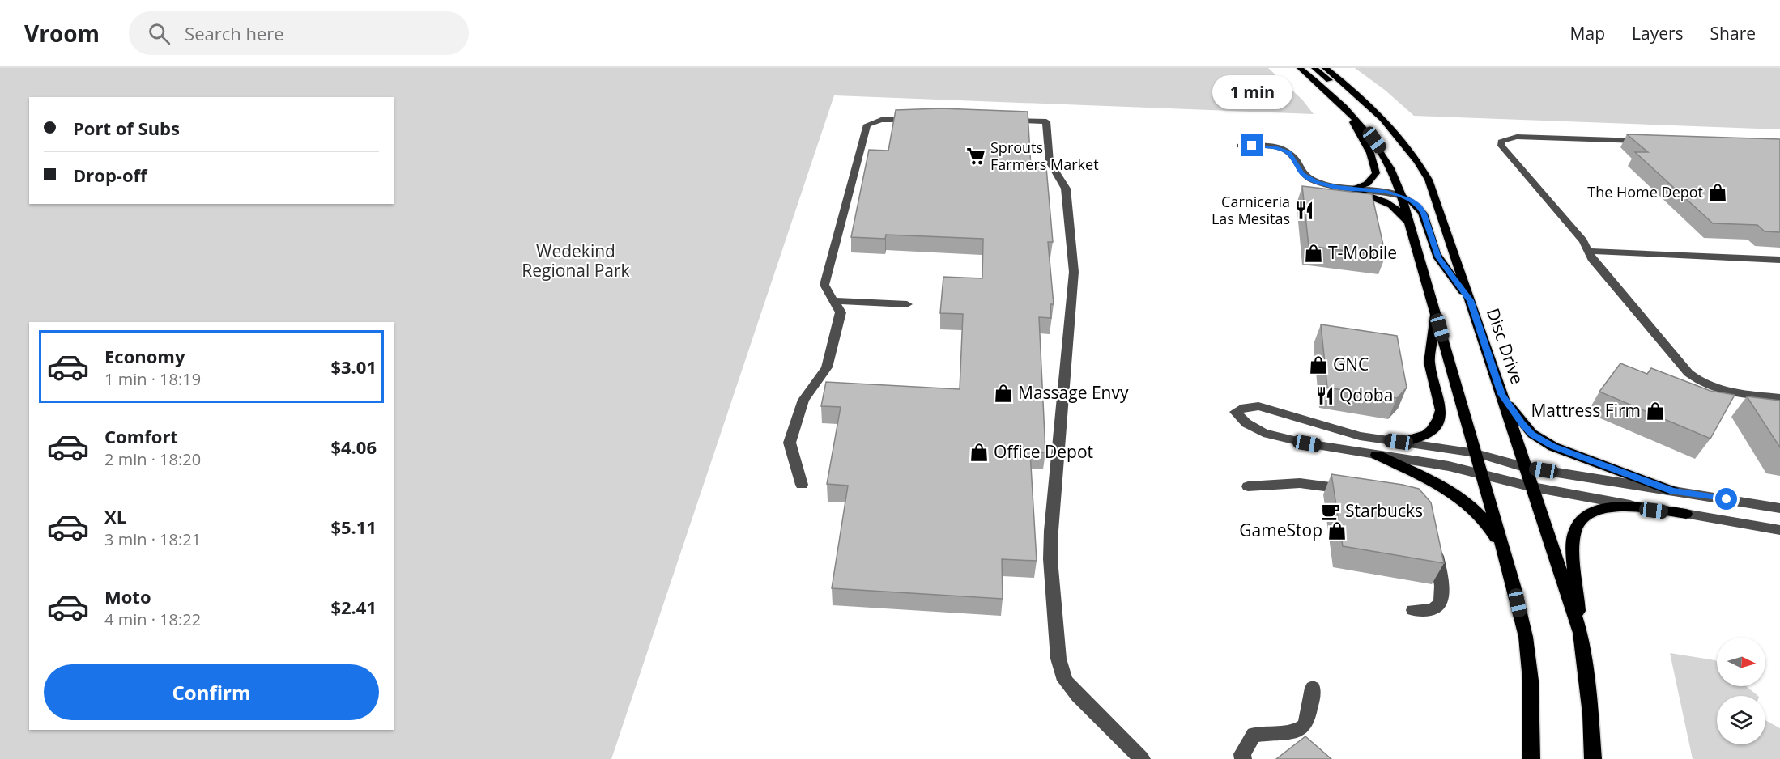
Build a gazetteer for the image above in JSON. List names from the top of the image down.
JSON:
{
  "streets": {
    "main road": ["Disc Drive"]
  },
  "parks": ["Wedekind Regional Park"],
  "places": {
    "supermarket": ["Sprouts Farmers Market"],
    "shop": [
      "The Home Depot",
      "T-Mobile",
      "GNC",
      "Massage Envy",
      "Mattress Firm",
      "Office Depot",
      "GameStop"
    ],
    "restaurant": ["Carniceria Las Mesitas", "Qdoba"],
    "cafe": ["Starbucks"]
  },
  "north": "right",
  "page": {
    "header": "Vroom",
    "search": "Search here",
    "nav": ["Map", "Layers", "Share"],
    "bubble": "1 min",
    "banner": ["Port of Subs", "Drop-off"],
    "list": [
      {
        "name": "Economy",
        "note": "1 min · 18:19",
        "value": "$3.01"
      },
      {
        "name": "Comfort",
        "note": "2 min · 18:20",
        "value": "$4.06"
      },
      {
        "name": "XL",
        "note": "3 min · 18:21",
        "value": "$5.11"
      },
      {
        "name": "Moto",
        "note": "4 min · 18:22",
        "value": "$2.41"
      }
    ],
    "buttons": "Confirm"
  }
}
